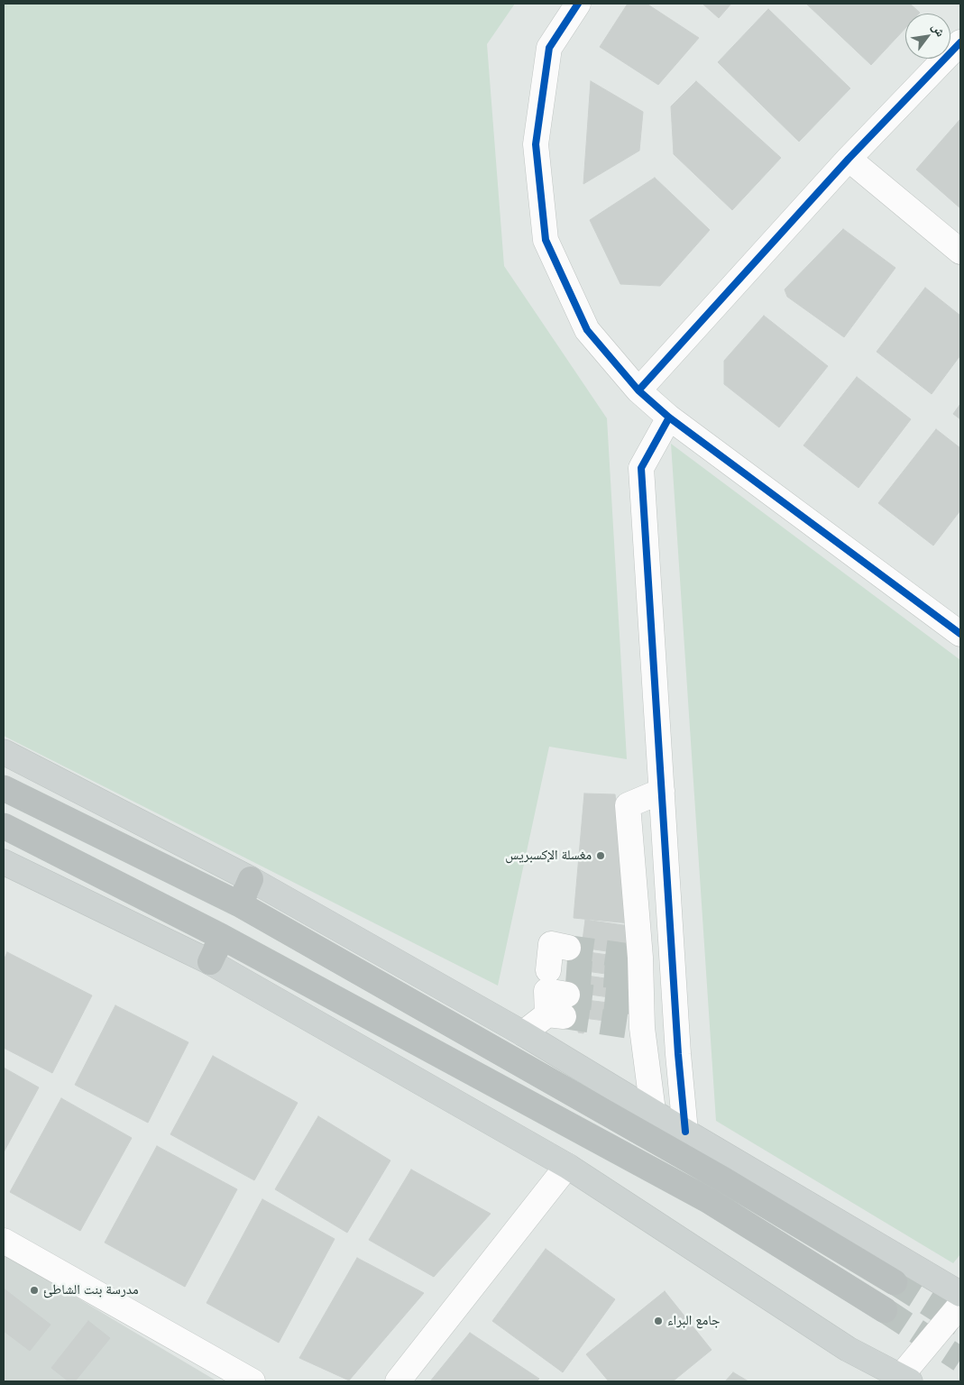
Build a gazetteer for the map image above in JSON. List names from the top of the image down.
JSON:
{
  "places": ["مغسلة الإكسبريس", "مدرسة بنت الشاطئ", "جامع البراء"],
  "north": "top right"
}
